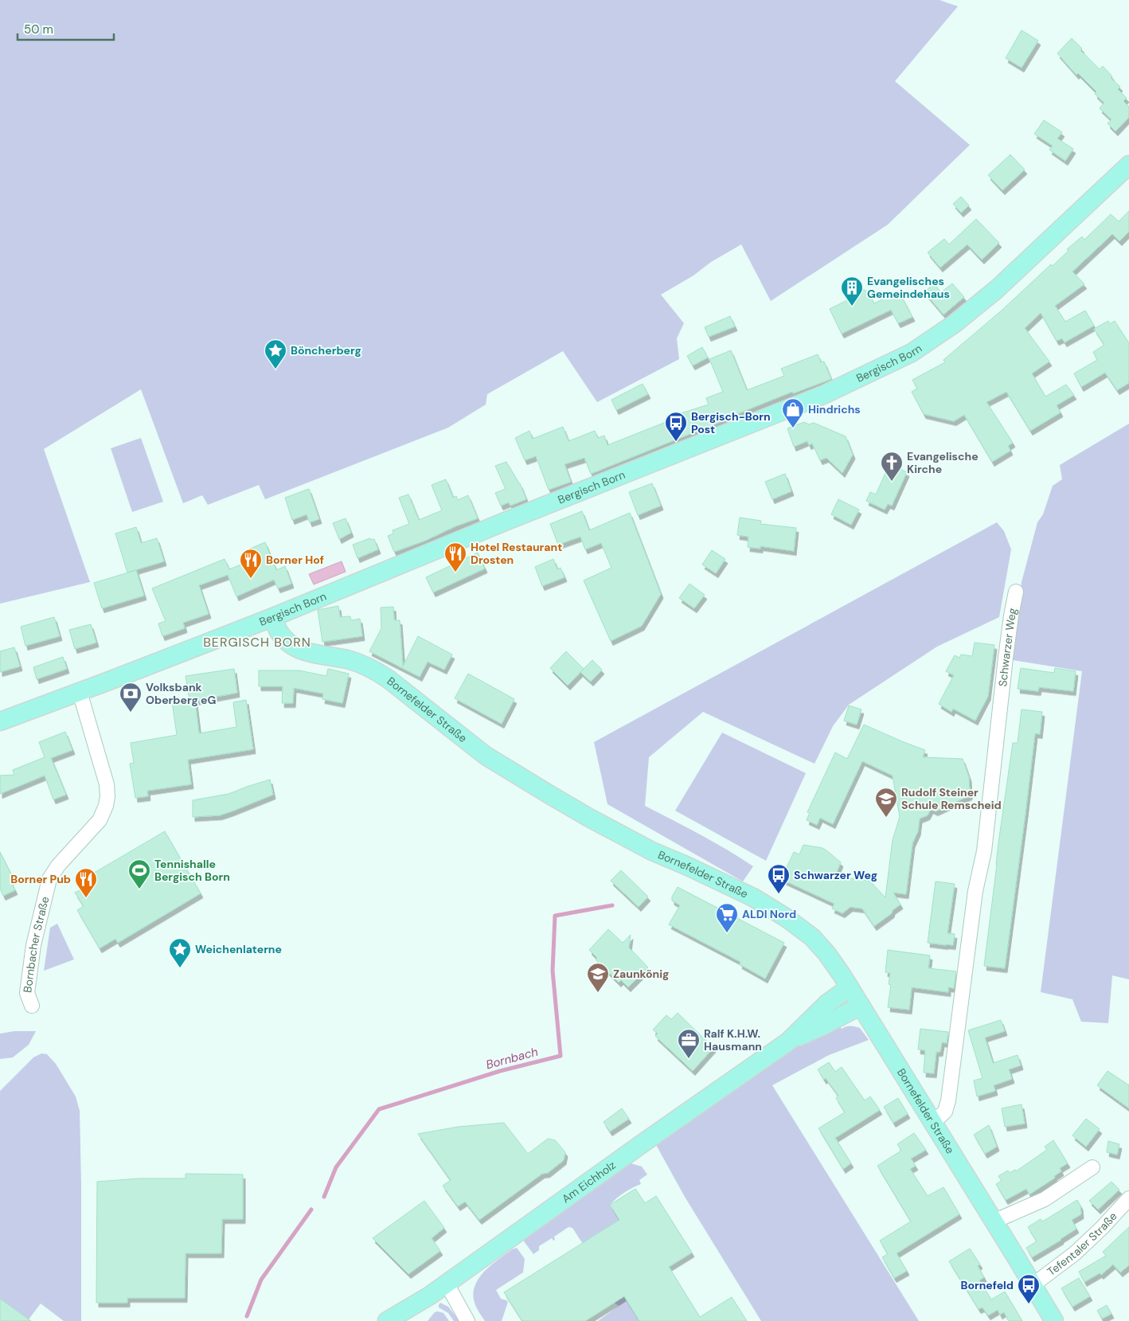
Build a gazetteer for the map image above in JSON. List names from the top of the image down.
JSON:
{
  "streets": {
    "main road": ["Bergisch Born", "Bornefelder Straße", "Am Eichholz"],
    "street": ["Schwarzer Weg", "Bornbacher Straße", "Tefentaler Straße"]
  },
  "crossings": [
    ["Bergisch Born", "Bornefelder Straße"],
    ["Bergisch Born", "Bornbacher Straße"],
    ["Schwarzer Weg", "Bornefelder Straße"],
    ["Bornefelder Straße", "Am Eichholz"],
    ["Bornefelder Straße", "Tefentaler Straße"]
  ],
  "districts": ["BERGISCH BORN"],
  "water": ["Bornbach"],
  "places": {
    "building": ["Evangelisches Gemeindehaus"],
    "place": ["Böncherberg", "Weichenlaterne"],
    "shop": ["Hindrichs"],
    "bus stop": ["Bergisch-Born Post", "Schwarzer Weg", "Bornefeld"],
    "church": ["Evangelische Kirche"],
    "restaurant": ["Hotel Restaurant Drosten", "Borner Hof", "Borner Pub"],
    "bank": ["Volksbank Oberberg eG"],
    "school or university": ["Rudolf Steiner Schule Remscheid", "Zaunkönig"],
    "sports": ["Tennishalle Bergisch Born"],
    "supermarket": ["ALDI Nord"],
    "office": ["Ralf K.H.W. Hausmann"]
  },
  "scale_bar": "50 m"
}
